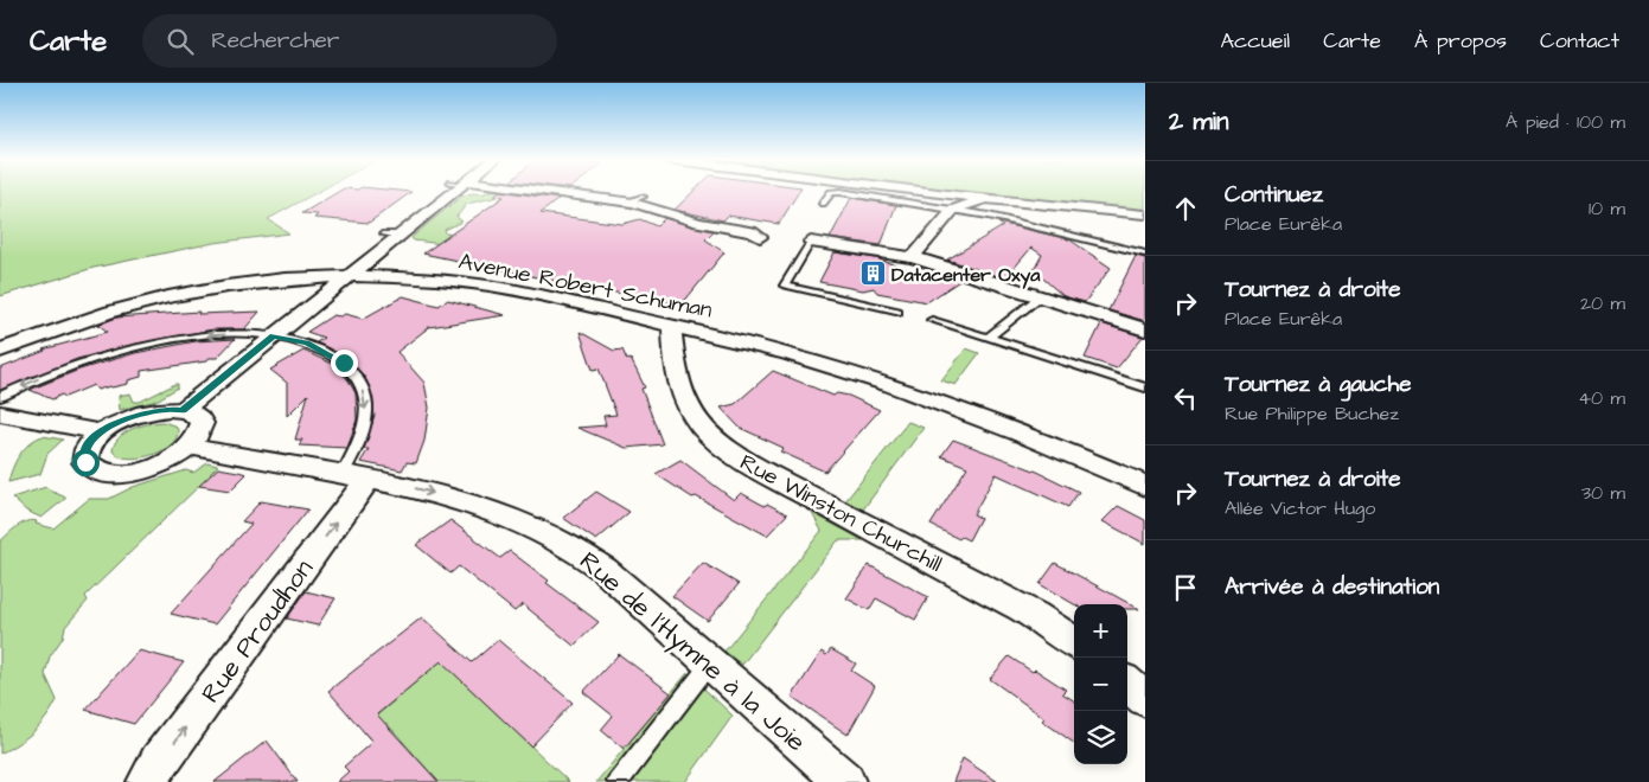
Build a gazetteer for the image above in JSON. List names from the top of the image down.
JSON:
{
  "streets": {
    "street": [
      "Avenue Robert Schuman",
      "Rue Winston Churchill",
      "Rue Proudhon",
      "Rue de l'Hymne à la Joie"
    ]
  },
  "crossings": [
    ["Avenue Robert Schuman", "Rue Winston Churchill"],
    ["Rue Proudhon", "Rue de l'Hymne à la Joie"]
  ],
  "one_way": ["Rue Proudhon", "Rue de l'Hymne à la Joie"],
  "places": {
    "building": ["Datacenter Oxya"]
  },
  "page": {
    "header": "Carte",
    "search": "Rechercher",
    "nav": [
      "Accueil",
      "Carte",
      "À propos",
      "Contact"
    ],
    "heading": ["2 min", "À pied · 100 m"],
    "list": [
      ["Continuez", "Place Eurêka", "10 m"],
      ["Tournez à droite", "Place Eurêka", "20 m"],
      ["Tournez à gauche", "Rue Philippe Buchez", "40 m"],
      ["Tournez à droite", "Allée Victor Hugo", "30 m"],
      "Arrivée à destination"
    ],
    "map_buttons": ["+", "−"]
  }
}
